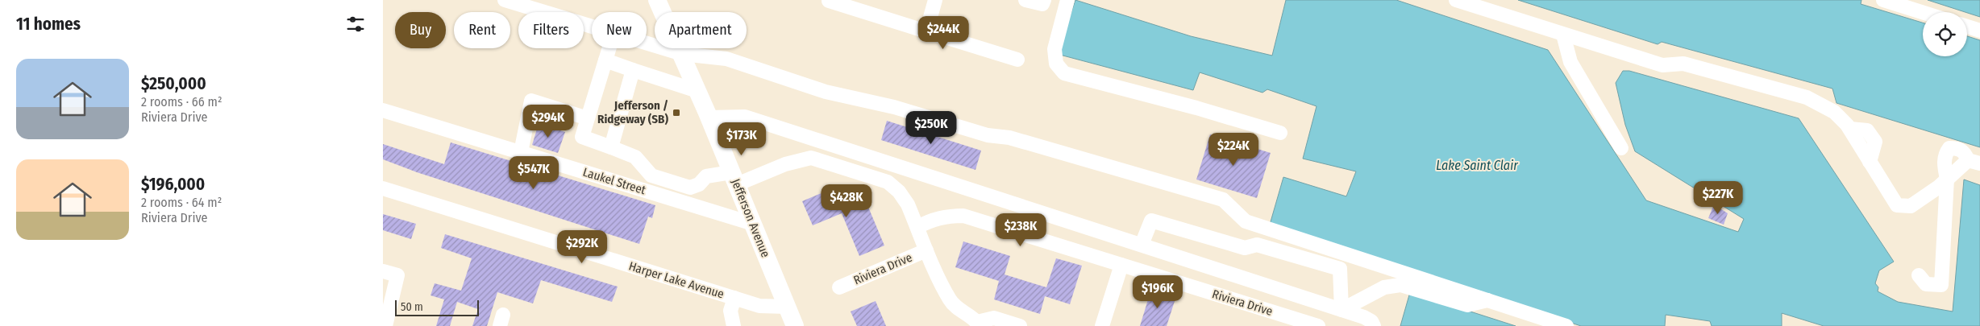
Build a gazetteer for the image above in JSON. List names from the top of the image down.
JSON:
{
  "streets": {
    "main road": ["Jefferson Avenue"],
    "street": ["Laukel Street", "Riviera Drive", "Harper Lake Avenue"]
  },
  "crossings": [
    ["Laukel Street", "Jefferson Avenue"],
    ["Jefferson Avenue", "Riviera Drive"],
    ["Jefferson Avenue", "Harper Lake Avenue"]
  ],
  "water": ["Lake Saint Clair"],
  "places": {
    "transit": ["Jefferson / Ridgeway (SB)"]
  },
  "scale_bar": "50 m",
  "page": {
    "heading": "11 homes",
    "chip": [
      "Buy",
      "Rent",
      "Filters",
      "New",
      "Apartment"
    ],
    "price": [
      "$244K",
      "$294K",
      "$250K",
      "$173K",
      "$224K",
      "$547K",
      "$227K",
      "$428K",
      "$238K",
      "$292K",
      "$196K"
    ],
    "list": [
      {
        "name": "$250,000",
        "note": "2 rooms · 66 m² · Riviera Drive"
      },
      {
        "name": "$196,000",
        "note": "2 rooms · 64 m² · Riviera Drive"
      }
    ],
    "scale": "50 m"
  }
}
